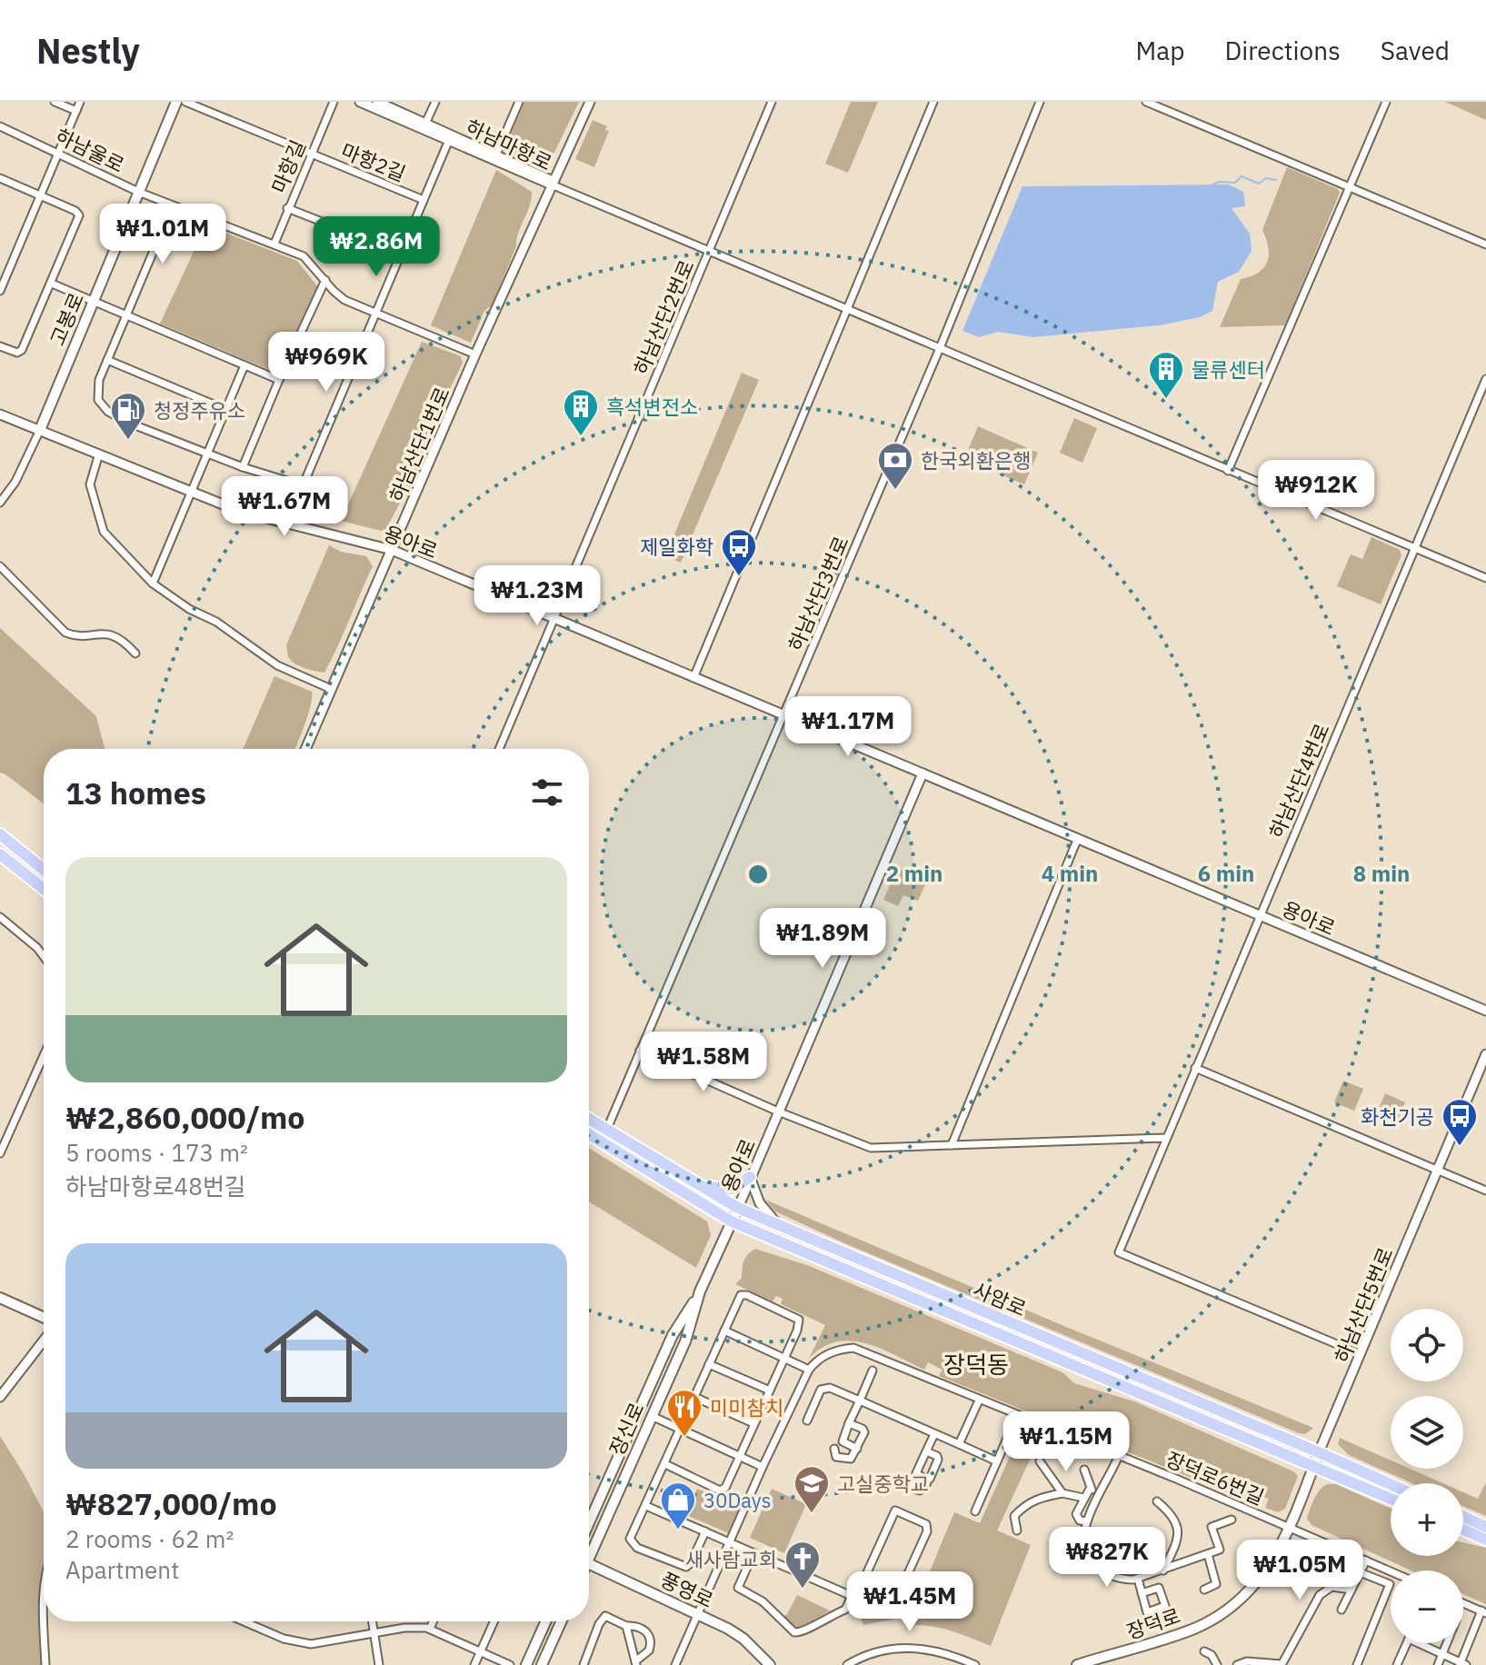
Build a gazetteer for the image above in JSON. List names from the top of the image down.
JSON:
{
  "streets": {
    "main road": [
      "고봉로",
      "사암로",
      "장신로",
      "풍영로",
      "장덕로"
    ],
    "street": [
      "하남마항로",
      "하남울로",
      "마항2길",
      "마항길",
      "하남산단2번로",
      "하남산단1번로",
      "용아로",
      "하남산단3번로",
      "하남산단4번로",
      "하남산단5번로",
      "장덕로6번길"
    ]
  },
  "crossings": [
    ["하남마항로", "하남산단1번로"],
    ["하남울로", "마항길"],
    ["하남울로", "고봉로"],
    ["하남울로", "하남산단1번로"],
    ["마항2길", "마항길"],
    ["하남산단2번로", "용아로"],
    ["고봉로", "용아로"],
    ["하남산단1번로", "용아로"],
    ["용아로", "하남산단3번로"],
    ["용아로", "하남산단4번로"],
    ["용아로", "사암로"],
    ["용아로", "장신로"],
    ["하남산단3번로", "사암로"],
    ["하남산단4번로", "하남산단5번로"],
    ["사암로", "하남산단5번로"],
    ["사암로", "장신로"],
    ["사암로", "장덕로"],
    ["하남산단5번로", "장덕로"],
    ["장덕로6번길", "장덕로"]
  ],
  "districts": ["장덕동"],
  "places": {
    "building": ["물류센터", "흑석변전소"],
    "fuel station": ["청정주유소"],
    "bank": ["한국외환은행"],
    "bus stop": ["제일화학", "화천기공"],
    "restaurant": ["미미참치"],
    "school or university": ["고실중학교"],
    "shop": ["30Days"],
    "church": ["새사람교회"]
  },
  "page": {
    "header": "Nestly",
    "nav": ["Map", "Directions", "Saved"],
    "price": [
      "₩1.01M",
      "₩2.86M",
      "₩969K",
      "₩912K",
      "₩1.67M",
      "₩1.23M",
      "₩1.17M",
      "₩1.89M",
      "₩1.58M",
      "₩1.15M",
      "₩827K",
      "₩1.05M",
      "₩1.45M"
    ],
    "heading": "13 homes",
    "list": [
      {
        "name": "₩2,860,000/mo",
        "note": "5 rooms · 173 m² · 하남마항로48번길"
      },
      {
        "name": "₩827,000/mo",
        "note": "2 rooms · 62 m² · Apartment"
      }
    ],
    "map_buttons": ["+", "−"]
  },
  "rings": [
    "2 min",
    "4 min",
    "6 min",
    "8 min"
  ]
}
